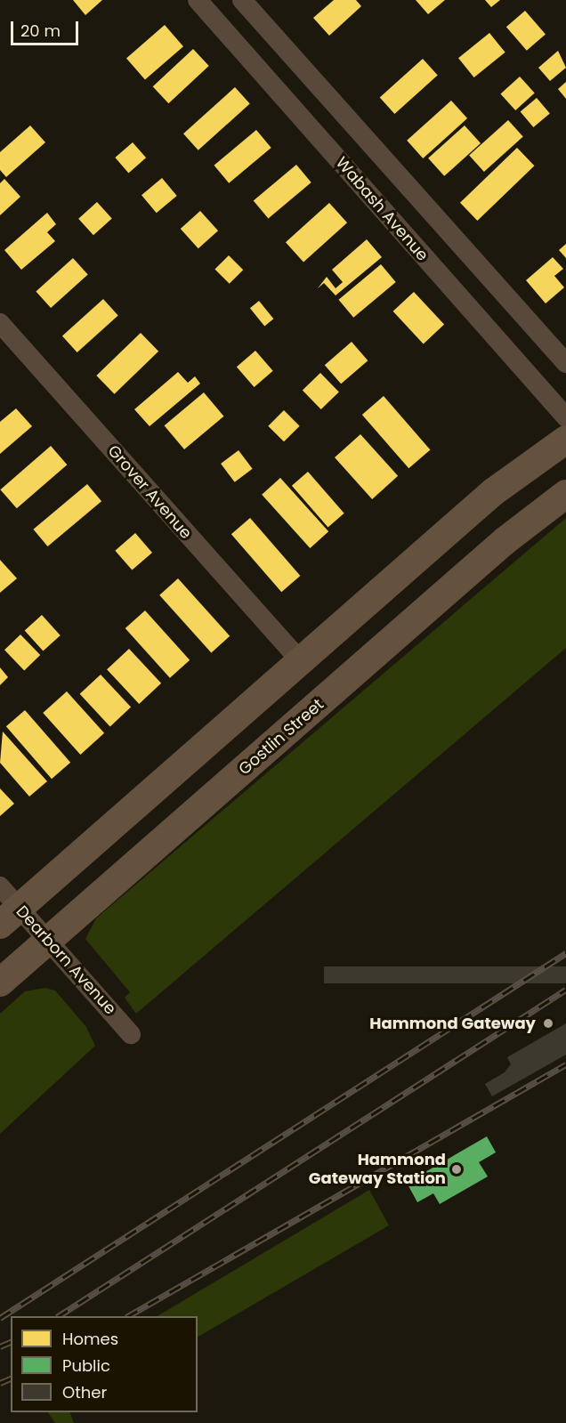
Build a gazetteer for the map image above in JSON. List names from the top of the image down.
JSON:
{
  "streets": {
    "main road": ["Gostlin Street"],
    "street": ["Wabash Avenue", "Grover Avenue", "Dearborn Avenue"]
  },
  "crossings": [
    ["Gostlin Street", "Dearborn Avenue"]
  ],
  "places": ["Hammond Gateway", "Hammond Gateway Station"],
  "legend": ["Homes", "Public", "Other"],
  "scale_bar": "20 m"
}
